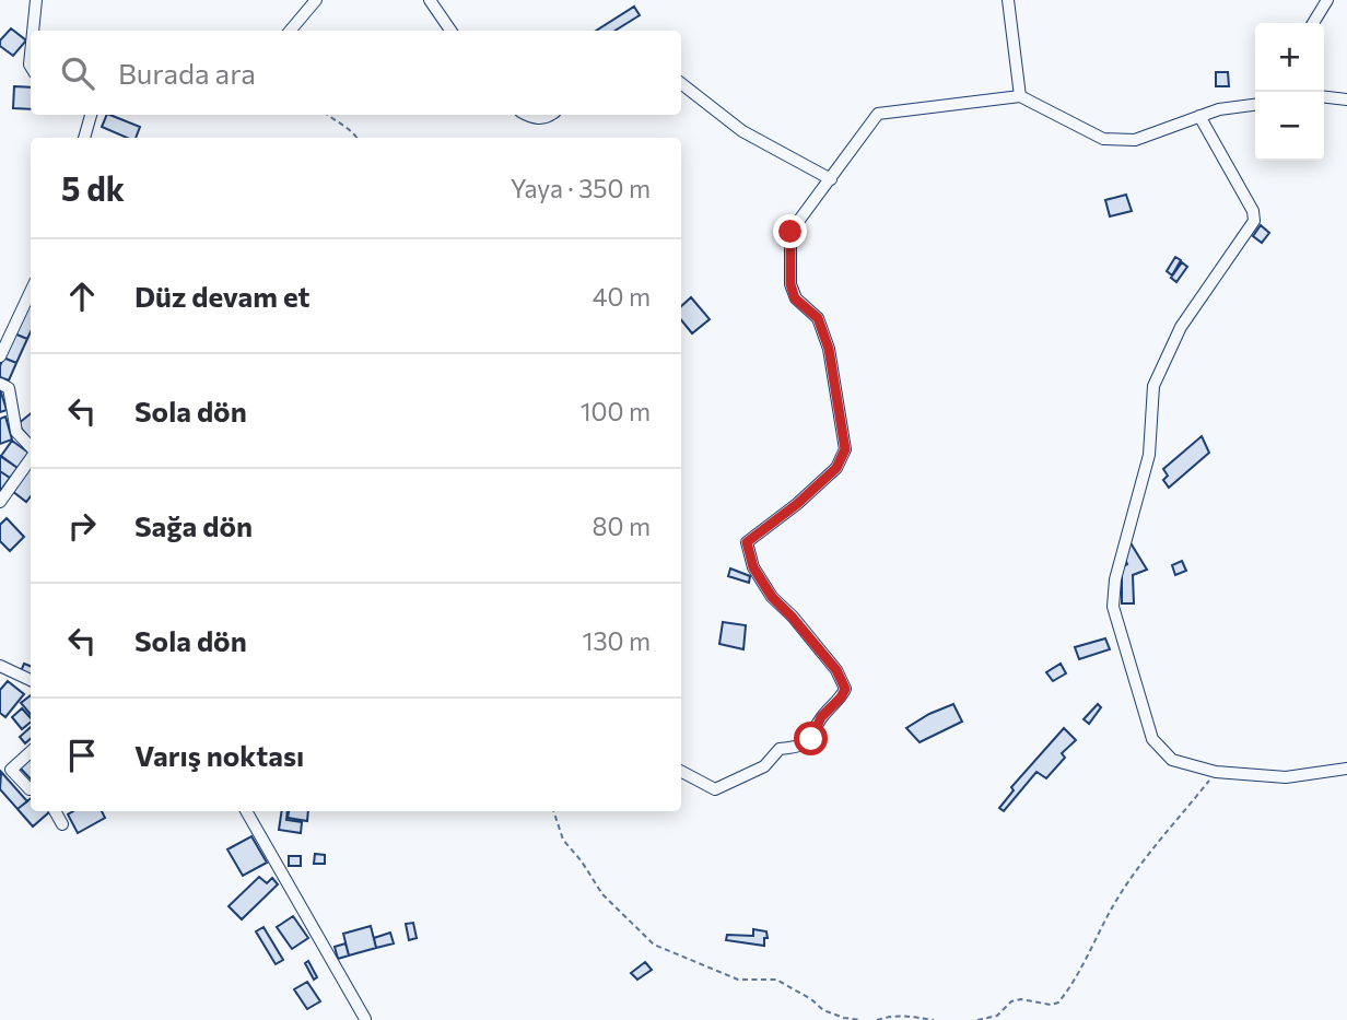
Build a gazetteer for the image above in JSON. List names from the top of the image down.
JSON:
{
  "page": {
    "map_buttons": ["+", "−"],
    "search": "Burada ara",
    "heading": ["5 dk", "Yaya · 350 m"],
    "list": [
      ["Düz devam et", "40 m"],
      ["Sola dön", "100 m"],
      ["Sağa dön", "80 m"],
      ["Sola dön", "130 m"],
      "Varış noktası"
    ]
  }
}
